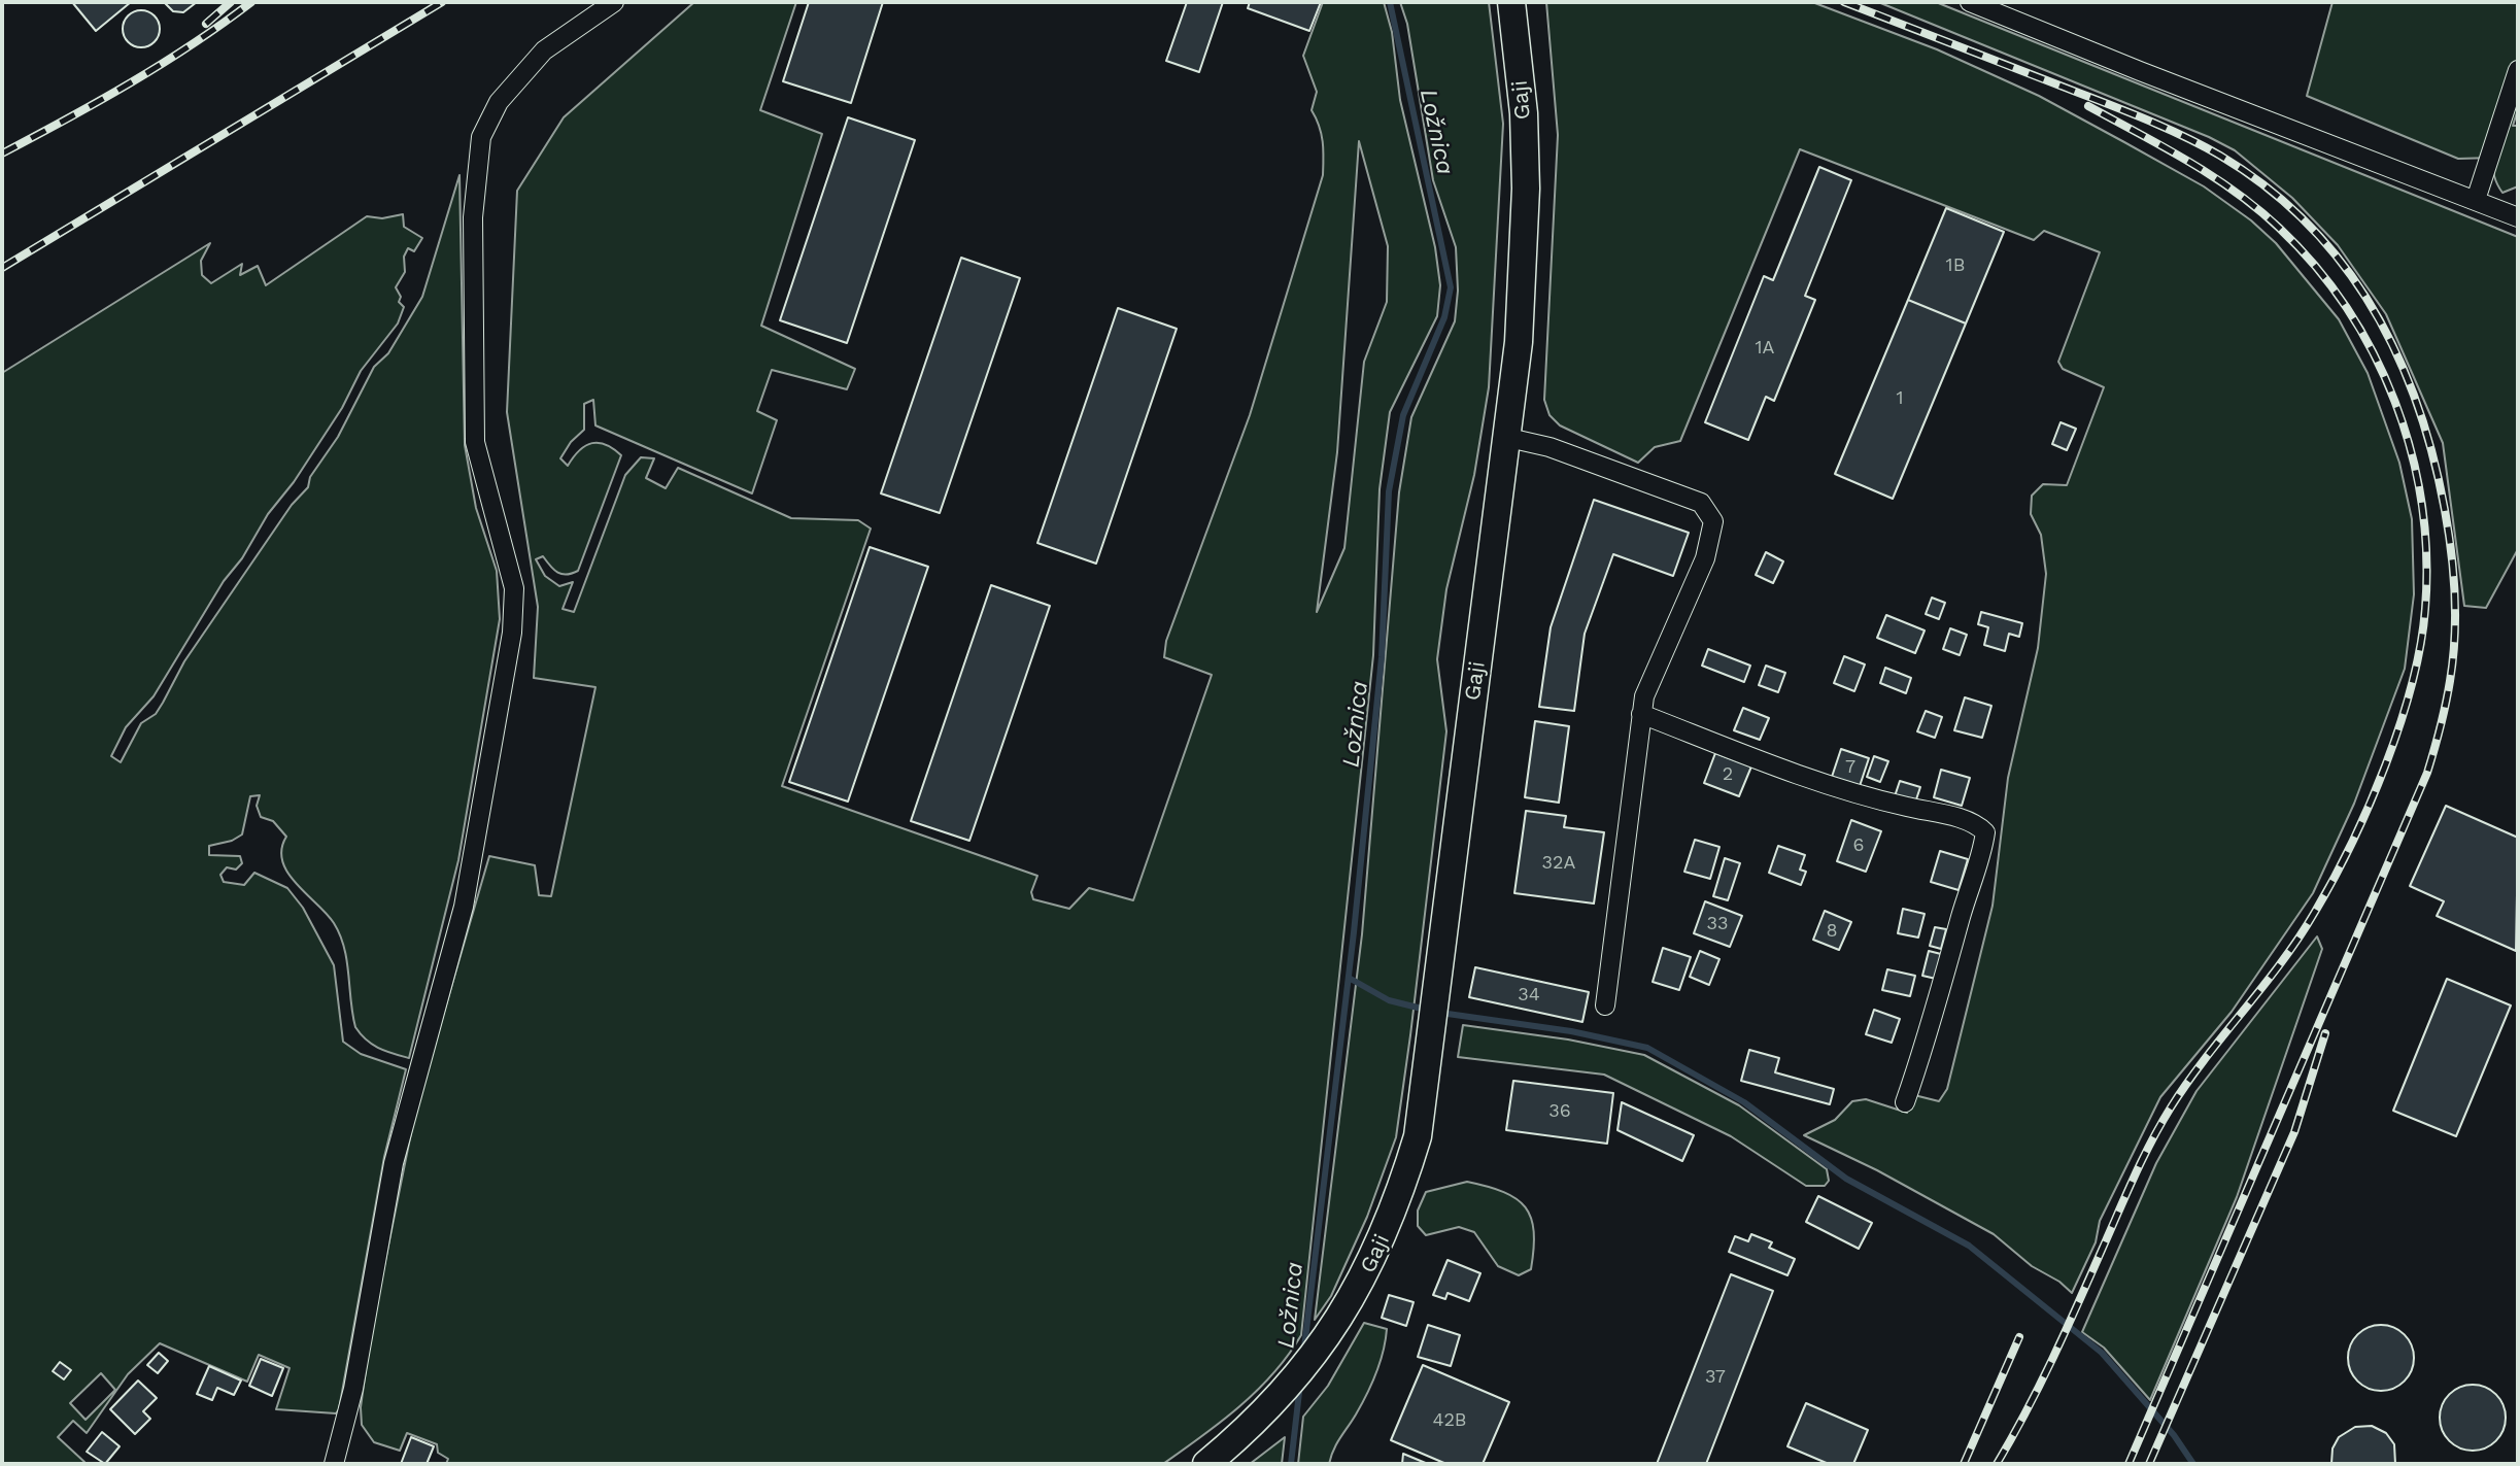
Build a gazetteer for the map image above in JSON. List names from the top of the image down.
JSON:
{
  "streets": {
    "street": ["Gaji"]
  },
  "water": ["Ložnica"],
  "house_numbers": [
    "1B",
    "1A",
    "1",
    "7",
    "2",
    "6",
    "32A",
    "33",
    "8",
    "34",
    "36",
    "37",
    "42B"
  ]
}
